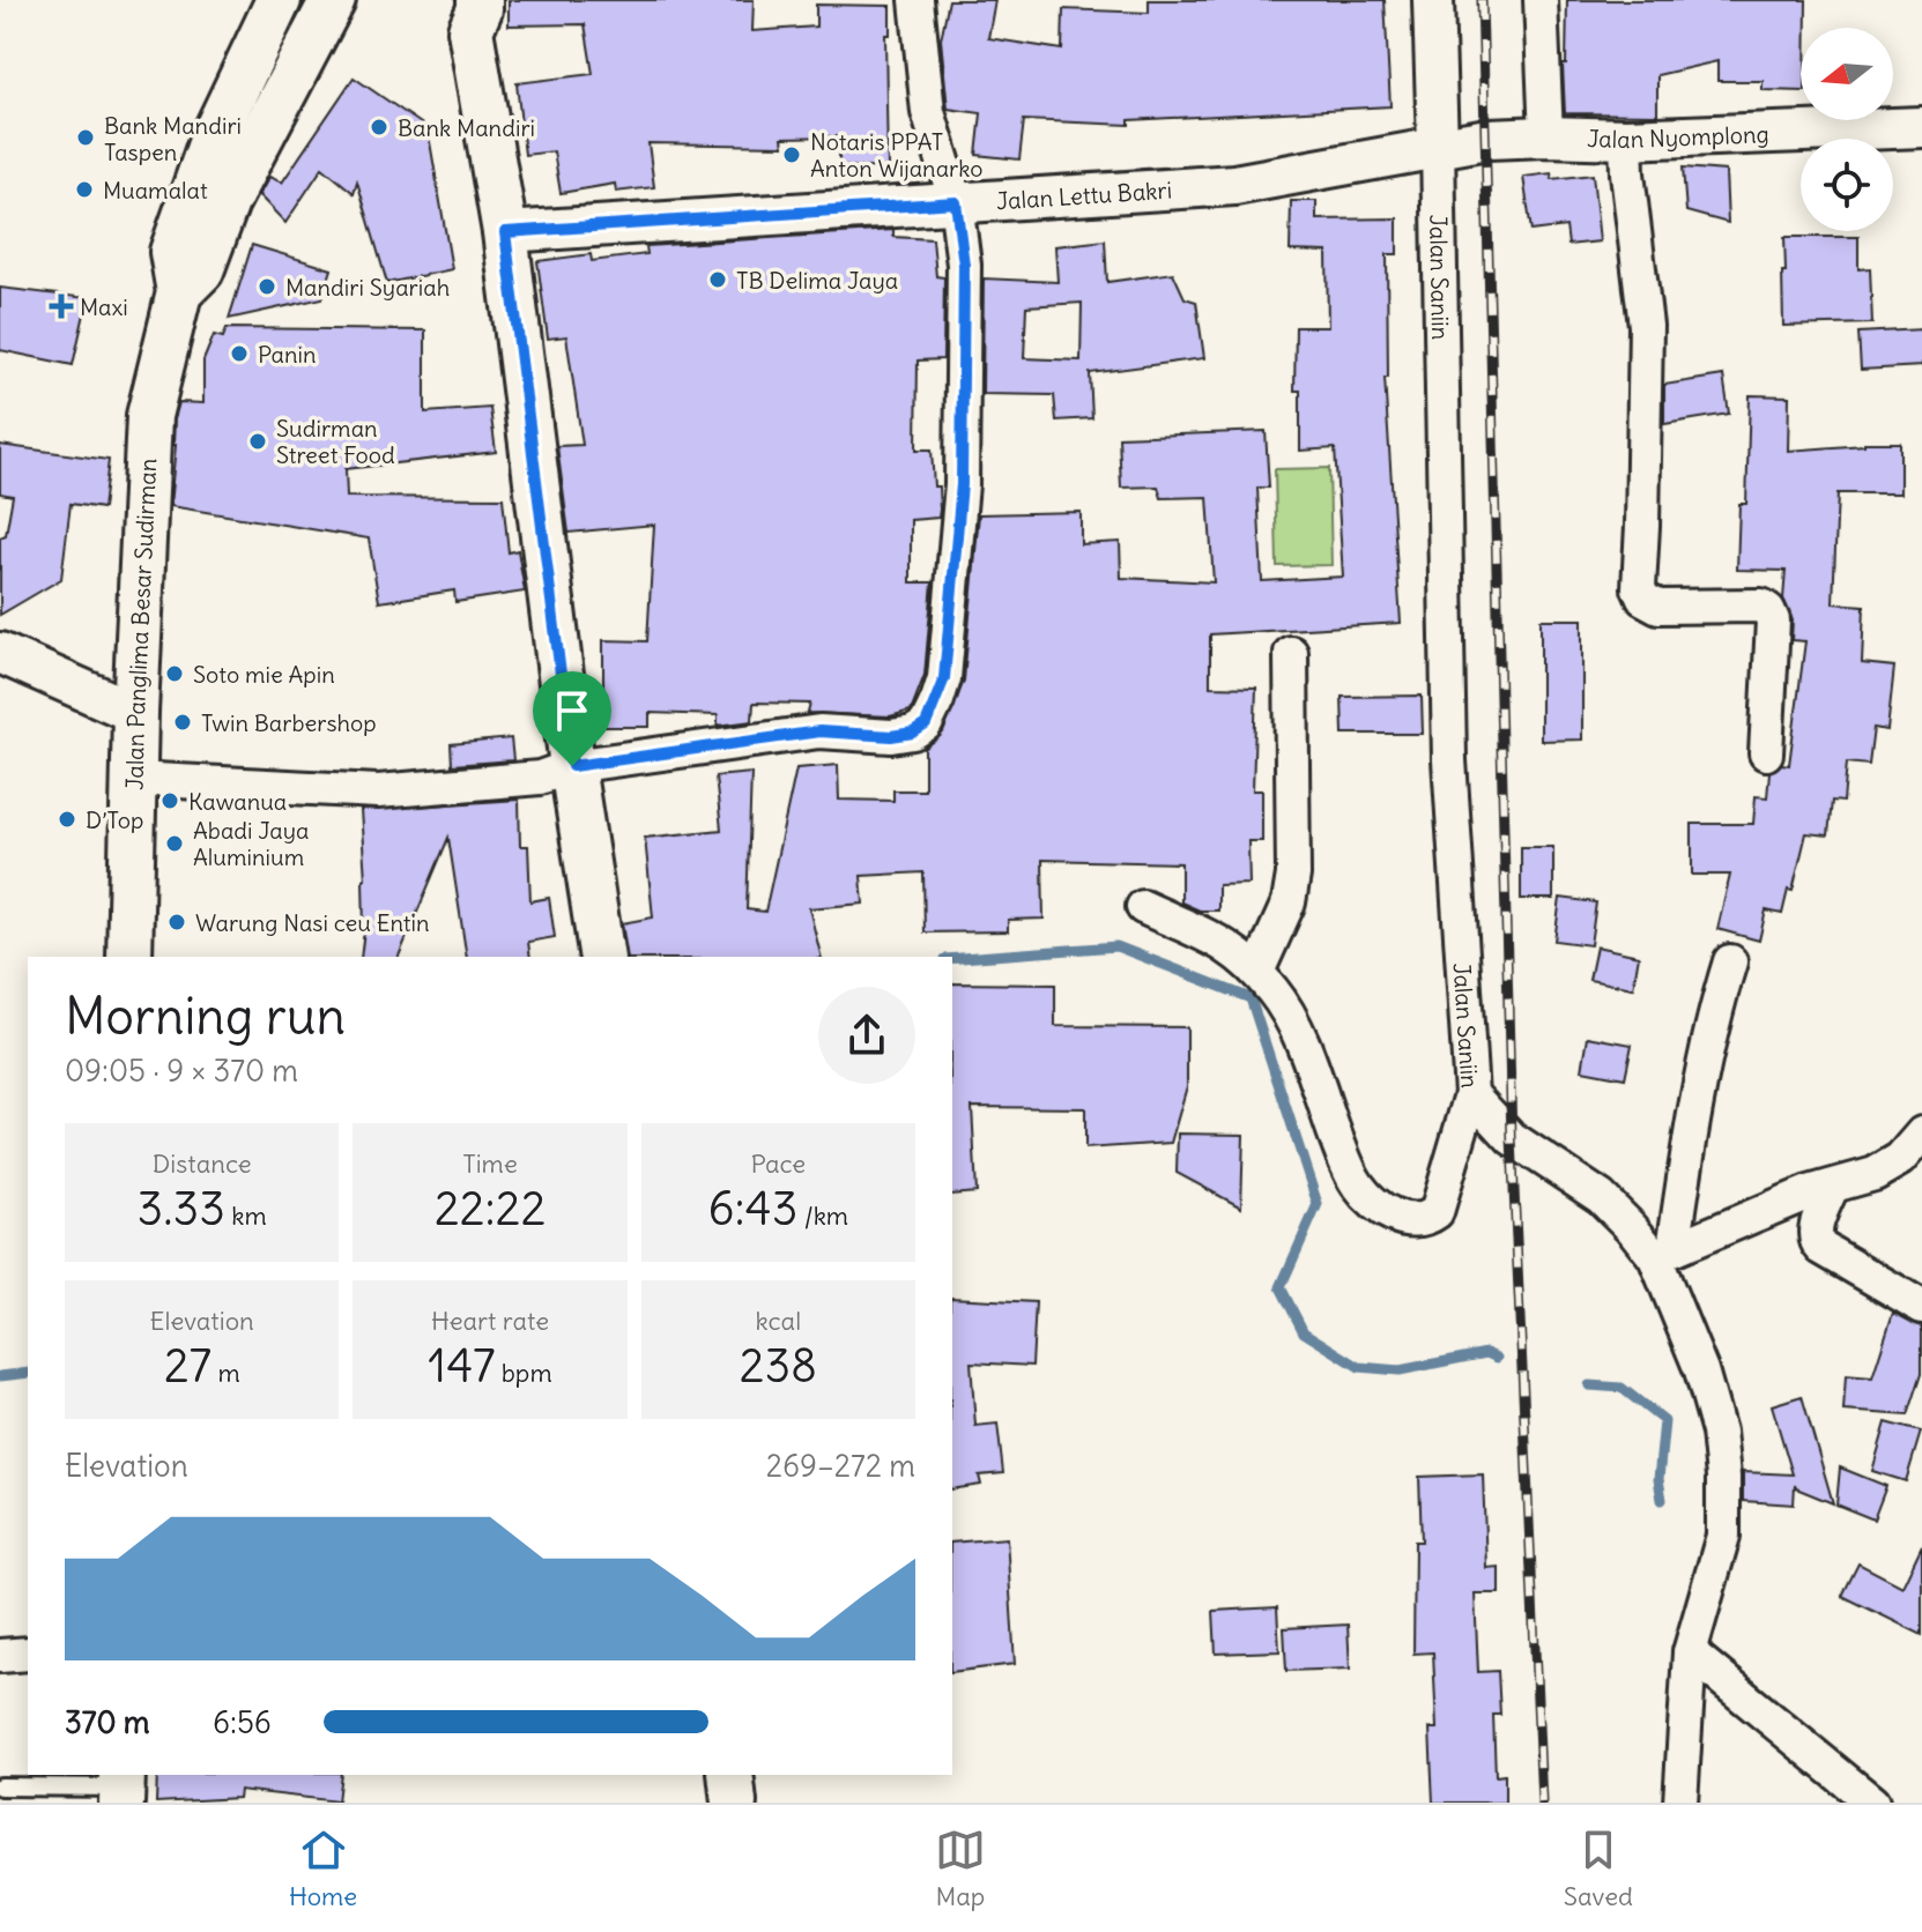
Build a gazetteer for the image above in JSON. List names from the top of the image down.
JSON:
{
  "streets": {
    "main road": ["Jalan Panglima Besar Sudirman"],
    "street": ["Jalan Nyomplong", "Jalan Lettu Bakri", "Jalan Saniin"]
  },
  "crossings": [
    ["Jalan Nyomplong", "Jalan Lettu Bakri"],
    ["Jalan Lettu Bakri", "Jalan Saniin"]
  ],
  "places": {
    "other": [
      "Bank Mandiri",
      "Bank Mandiri Taspen",
      "Notaris PPAT Anton Wijanarko",
      "Muamalat",
      "TB Delima Jaya",
      "Mandiri Syariah",
      "Panin",
      "Sudirman Street Food",
      "Soto mie Apin",
      "Twin Barbershop",
      "Kawanua",
      "D’Top",
      "Abadi Jaya Aluminium",
      "Warung Nasi ceu Entin"
    ],
    "health": ["Maxi"]
  },
  "north": "left",
  "page": {
    "heading": ["Morning run", "09:05 · 9 × 370 m"],
    "stats": [
      ["Distance", "3.33 km"],
      ["Time", "22:22"],
      ["Pace", "6:43 /km"],
      ["Elevation", "27 m"],
      ["Heart rate", "147 bpm"],
      ["kcal", "238"]
    ],
    "chart": ["Elevation", "269–272 m"],
    "list": [
      {
        "name": "370 m",
        "note": "6:56"
      }
    ],
    "tabs": ["Home", "Map", "Saved"]
  }
}
